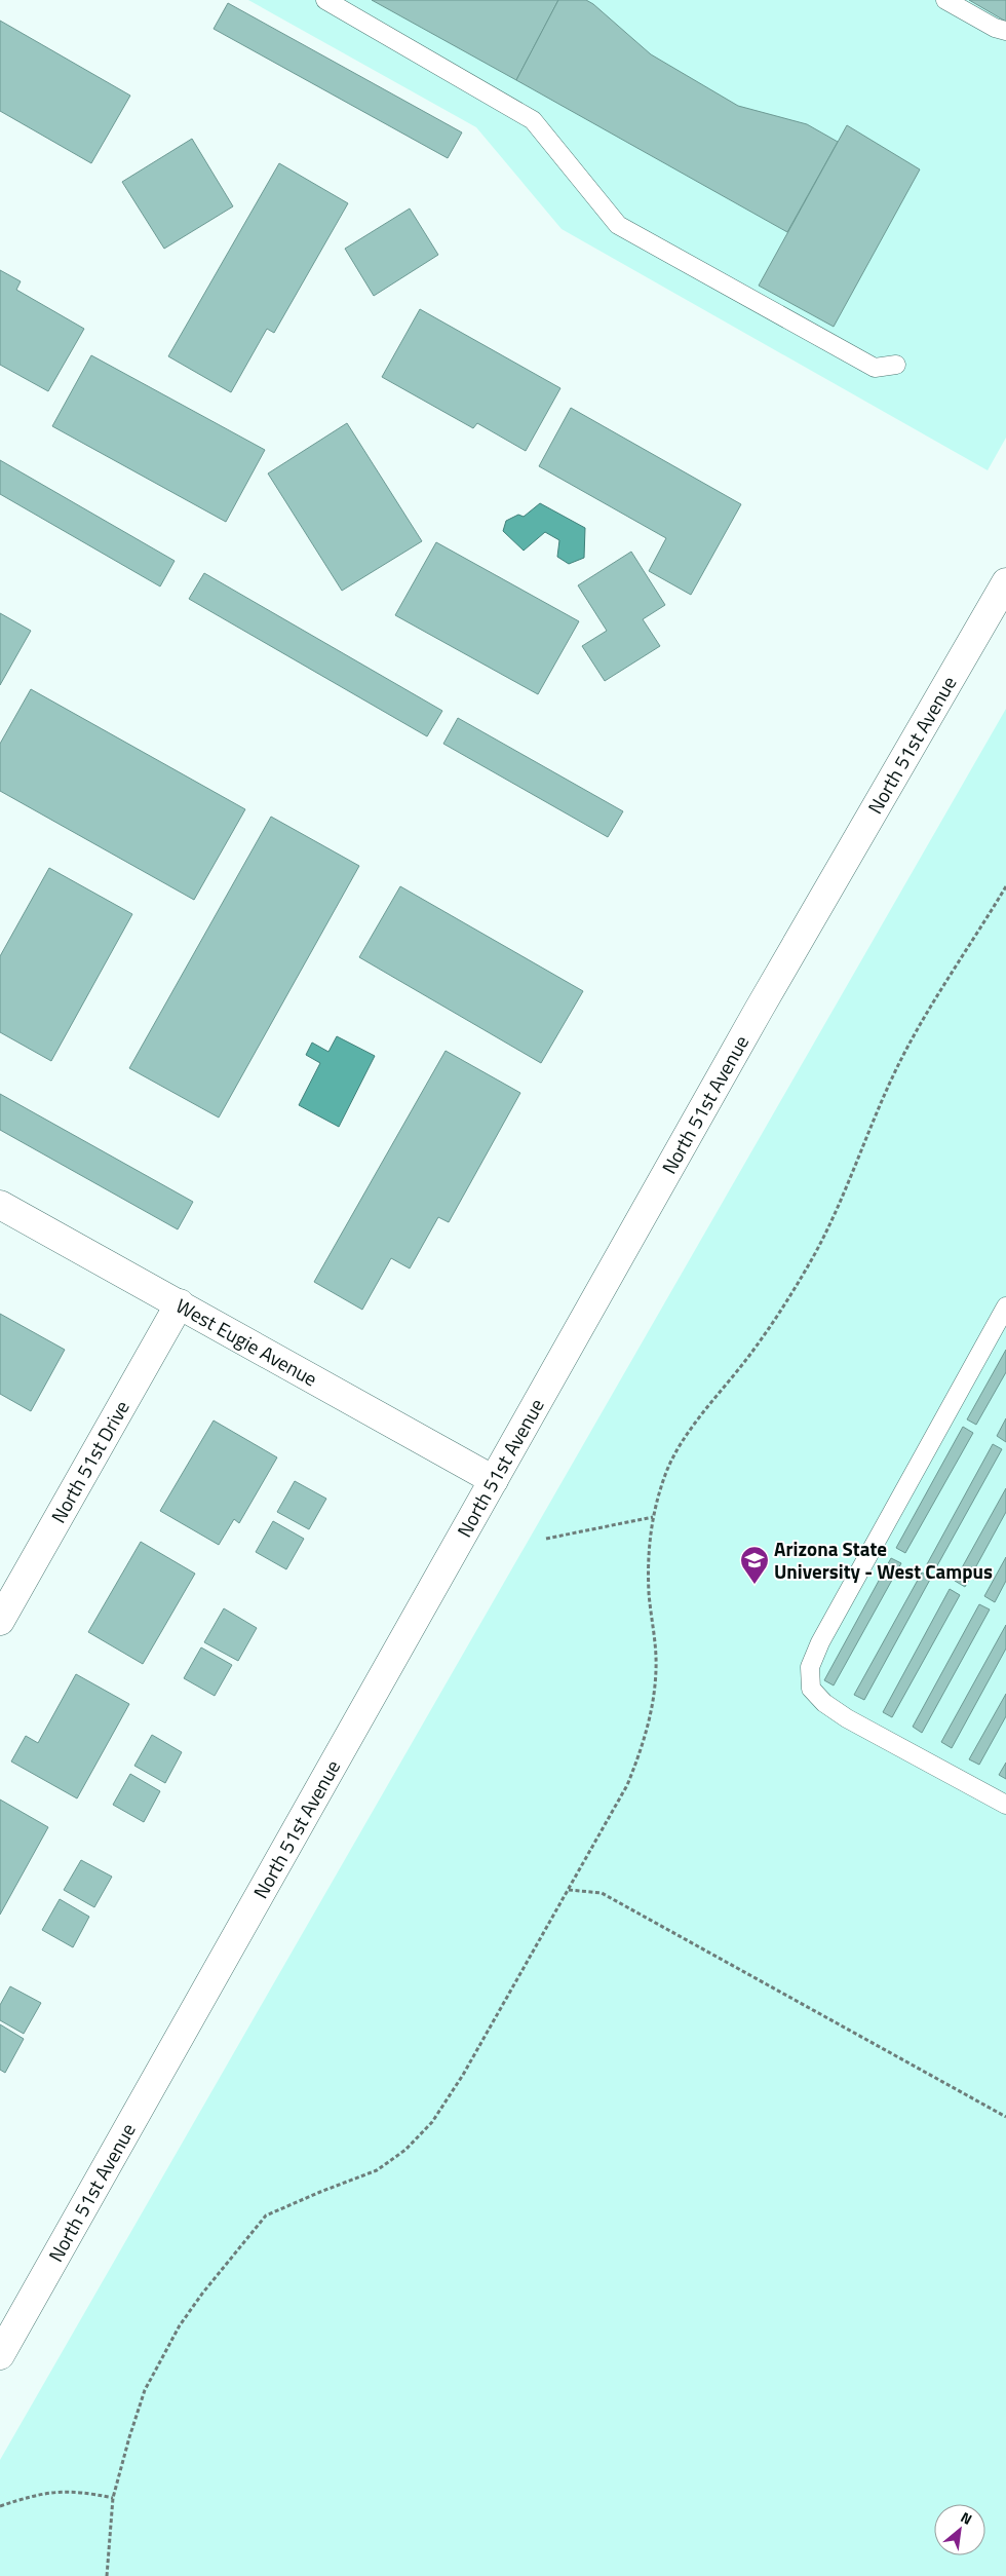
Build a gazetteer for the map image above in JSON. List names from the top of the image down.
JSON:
{
  "streets": {
    "main road": ["North 51st Avenue", "West Eugie Avenue", "North 51st Drive"]
  },
  "crossings": [
    ["North 51st Avenue", "West Eugie Avenue"],
    ["West Eugie Avenue", "North 51st Drive"]
  ],
  "places": {
    "school or university": ["Arizona State University - West Campus"]
  },
  "north": "top right"
}
